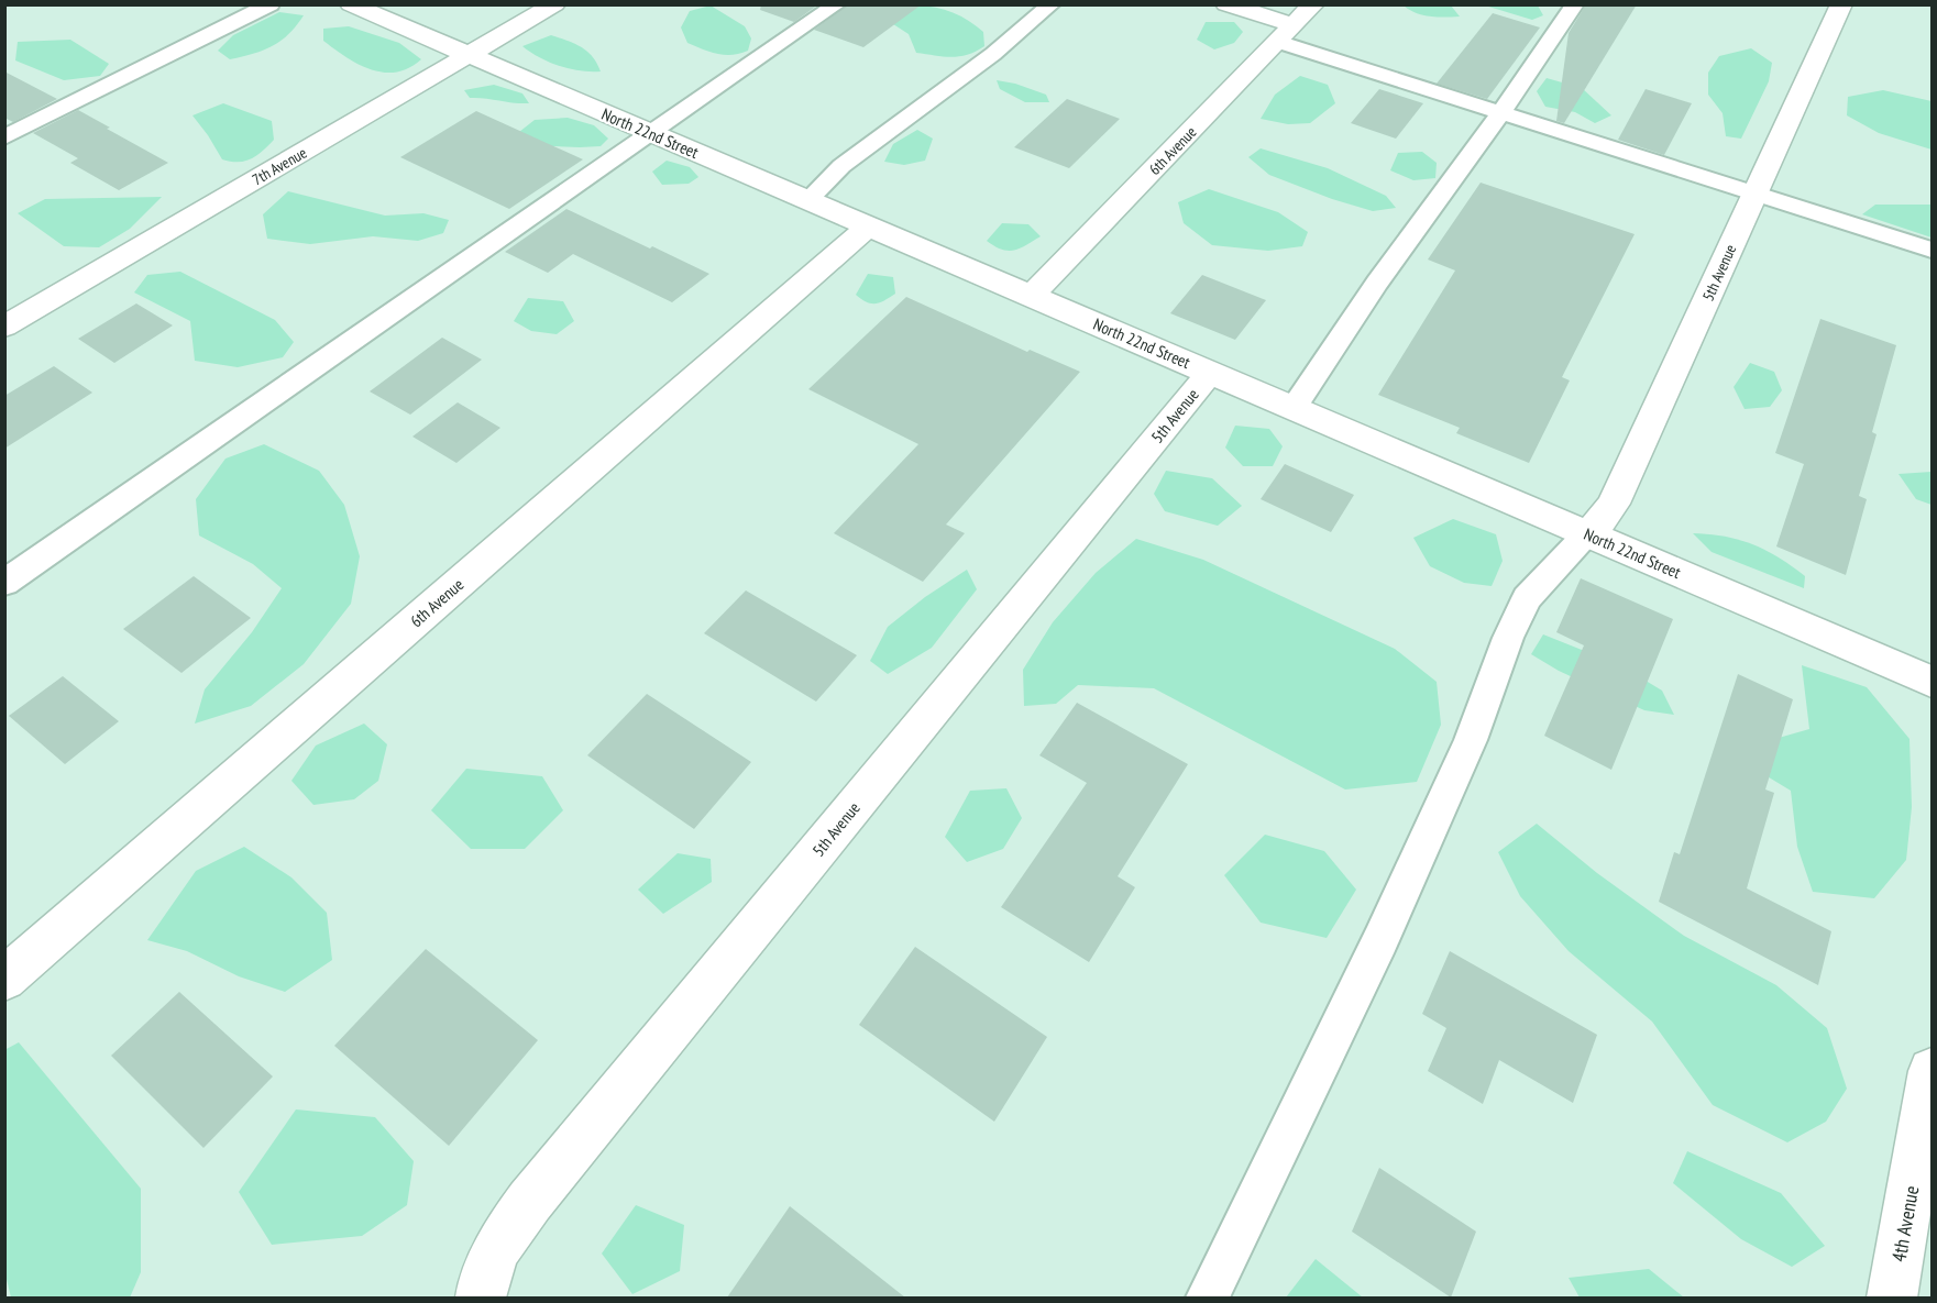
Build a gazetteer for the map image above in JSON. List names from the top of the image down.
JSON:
{
  "streets": {
    "street": [
      "North 22nd Street",
      "6th Avenue",
      "7th Avenue",
      "5th Avenue",
      "4th Avenue"
    ]
  },
  "crossings": [
    ["North 22nd Street", "6th Avenue"],
    ["North 22nd Street", "7th Avenue"],
    ["North 22nd Street", "5th Avenue"]
  ]
}
